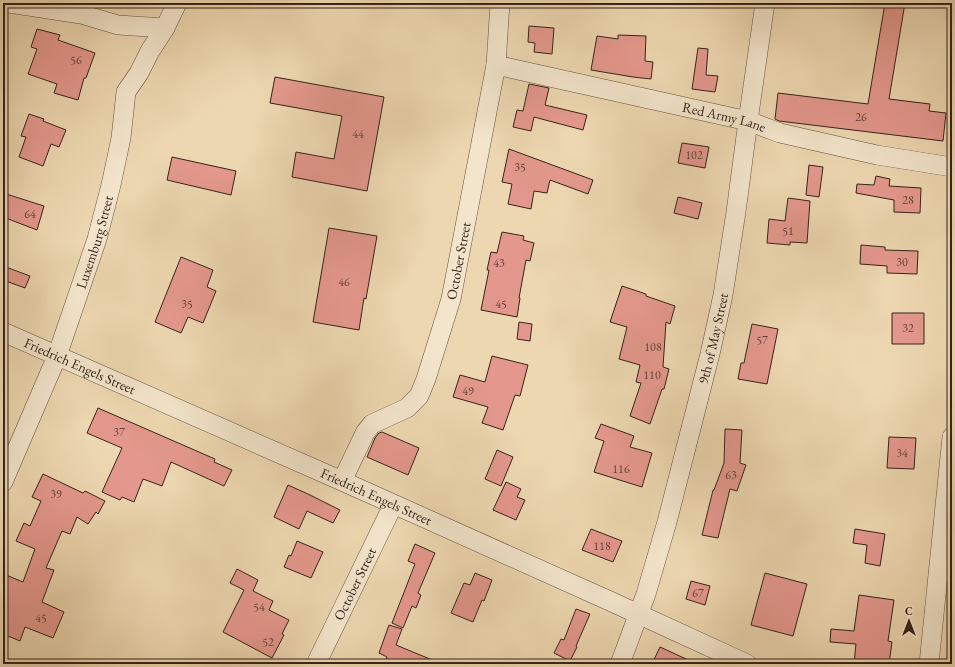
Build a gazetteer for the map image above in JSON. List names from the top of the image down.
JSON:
{
  "streets": {
    "street": [
      "Red Army Lane",
      "Luxemburg Street",
      "October Street",
      "9th of May Street",
      "Friedrich Engels Street"
    ]
  },
  "crossings": [
    ["Red Army Lane", "October Street"],
    ["Red Army Lane", "9th of May Street"],
    ["Luxemburg Street", "Friedrich Engels Street"],
    ["October Street", "Friedrich Engels Street"],
    ["9th of May Street", "Friedrich Engels Street"]
  ],
  "house_numbers": [
    "56",
    "26",
    "44",
    "102",
    "35",
    "28",
    "64",
    "51",
    "30",
    "43",
    "46",
    "35",
    "45",
    "32",
    "57",
    "108",
    "110",
    "49",
    "37",
    "34",
    "116",
    "63",
    "39",
    "118",
    "67",
    "54",
    "45",
    "52"
  ],
  "north": "top"
}
